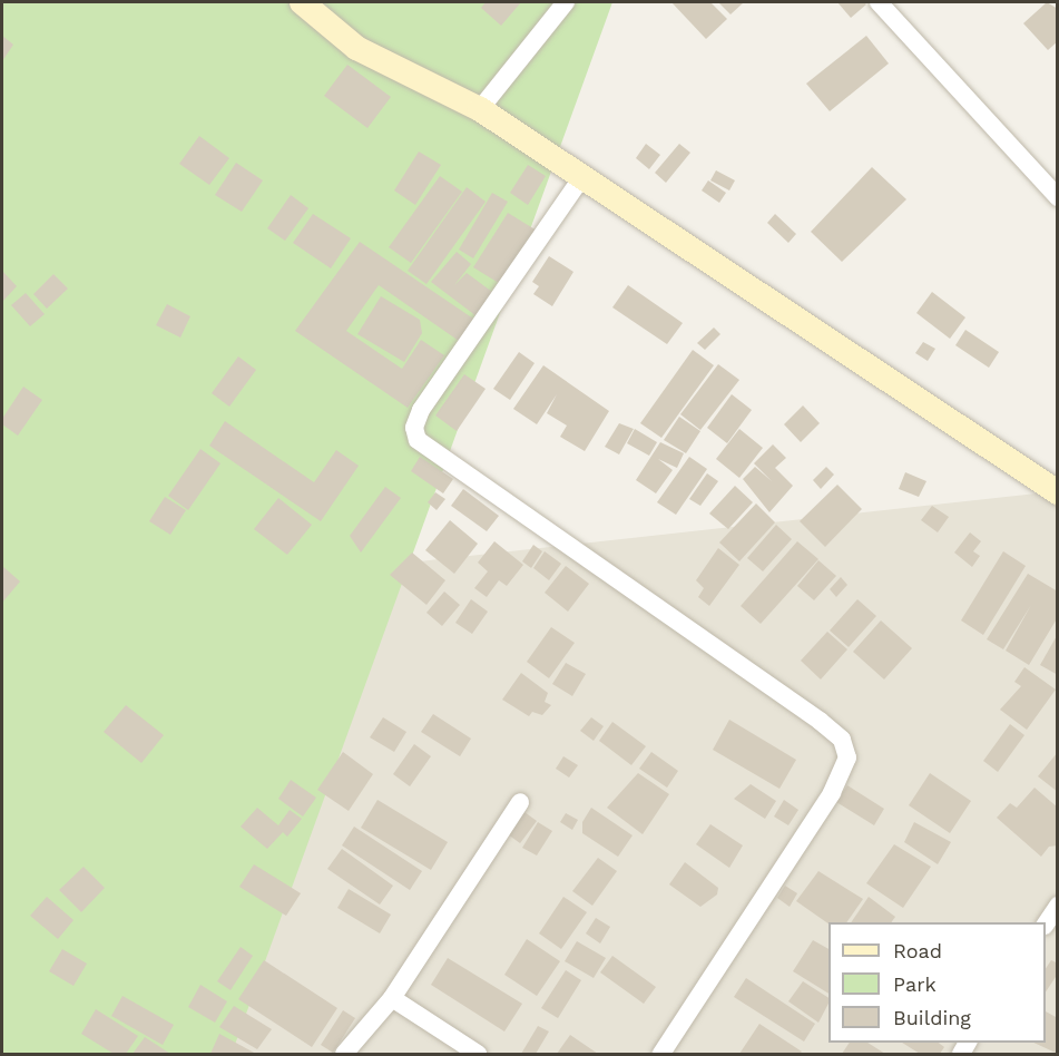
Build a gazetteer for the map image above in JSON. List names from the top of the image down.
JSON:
{
  "legend": ["Road", "Park", "Building"]
}
